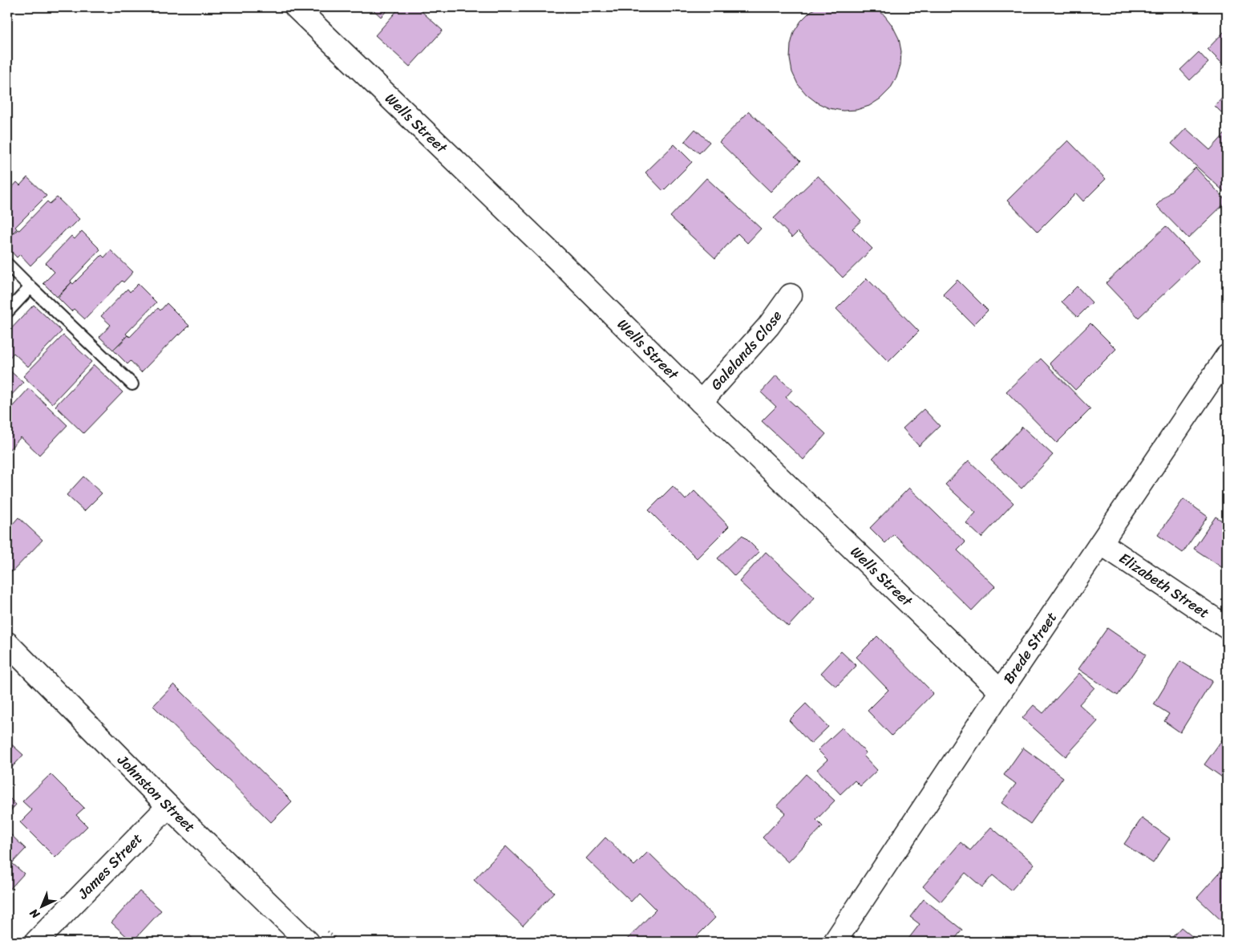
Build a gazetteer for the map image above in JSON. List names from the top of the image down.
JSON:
{
  "streets": {
    "street": [
      "Wells Street",
      "Galelands Close",
      "Elizabeth Street",
      "Brede Street",
      "Johnston Street",
      "James Street"
    ]
  },
  "crossings": [
    ["Wells Street", "Galelands Close"],
    ["Wells Street", "Brede Street"],
    ["Elizabeth Street", "Brede Street"],
    ["Johnston Street", "James Street"]
  ],
  "north": "bottom left"
}
